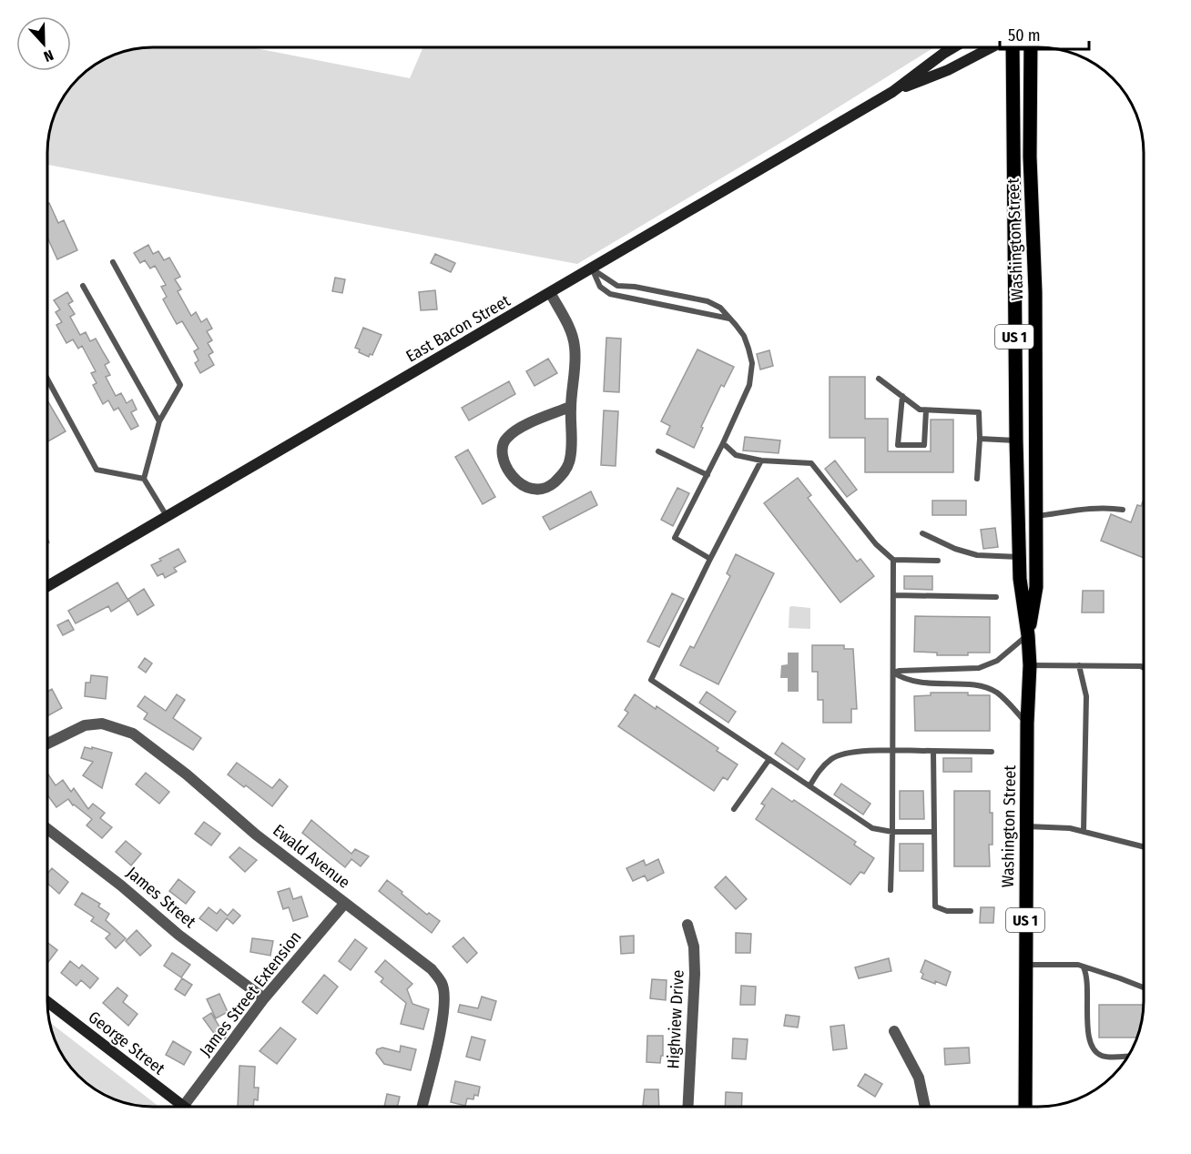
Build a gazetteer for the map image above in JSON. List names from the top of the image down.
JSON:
{
  "streets": {
    "main road": [
      "Washington Street",
      "East Bacon Street",
      "US 1",
      "George Street"
    ],
    "street": [
      "Ewald Avenue",
      "James Street",
      "James Street Extension",
      "Highview Drive"
    ]
  },
  "crossings": [
    ["Ewald Avenue", "James Street Extension"],
    ["James Street", "James Street Extension"],
    ["James Street Extension", "George Street"]
  ],
  "scale_bar": "50 m",
  "north": "bottom"
}
